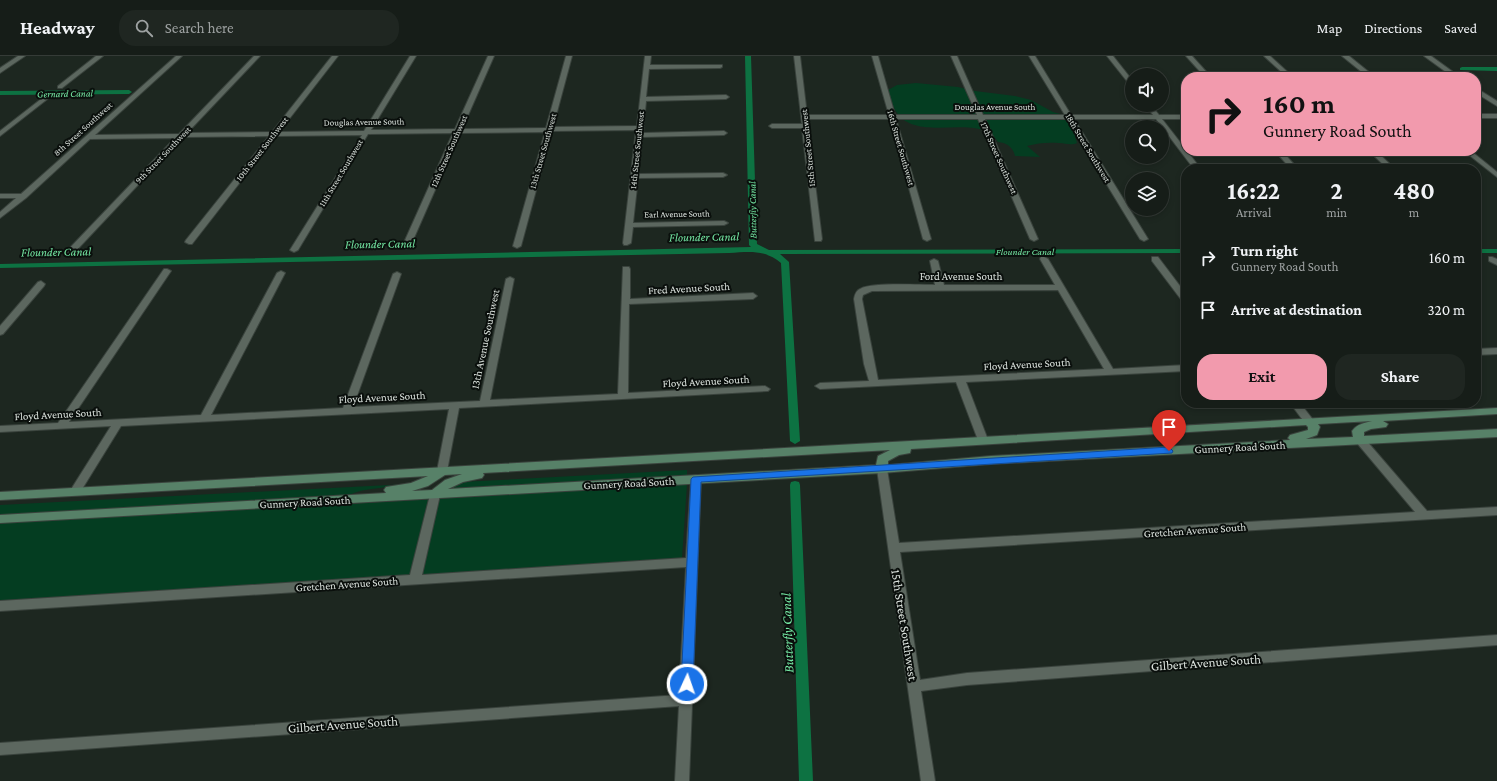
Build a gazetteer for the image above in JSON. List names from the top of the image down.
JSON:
{
  "streets": {
    "main road": ["Gunnery Road South"],
    "street": [
      "Douglas Avenue South",
      "8th Street Southwest",
      "15th Street Southwest",
      "16th Street Southwest",
      "18th Street Southwest",
      "10th Street Southwest",
      "14th Street Southwest",
      "12th Street Southwest",
      "13th Street Southwest",
      "9th Street Southwest",
      "17th Street Southwest",
      "11th Street Southwest",
      "Earl Avenue South",
      "Ford Avenue South",
      "Fred Avenue South",
      "13th Avenue Southwest",
      "Floyd Avenue South",
      "Gretchen Avenue South",
      "Gilbert Avenue South"
    ]
  },
  "crossings": [
    ["Douglas Avenue South", "8th Street Southwest"],
    ["Douglas Avenue South", "15th Street Southwest"],
    ["Douglas Avenue South", "16th Street Southwest"],
    ["Douglas Avenue South", "18th Street Southwest"],
    ["Douglas Avenue South", "10th Street Southwest"],
    ["Douglas Avenue South", "14th Street Southwest"],
    ["Douglas Avenue South", "12th Street Southwest"],
    ["Douglas Avenue South", "13th Street Southwest"],
    ["Douglas Avenue South", "9th Street Southwest"],
    ["Douglas Avenue South", "17th Street Southwest"],
    ["Douglas Avenue South", "11th Street Southwest"],
    ["15th Street Southwest", "Gunnery Road South"],
    ["15th Street Southwest", "Gretchen Avenue South"],
    ["15th Street Southwest", "Gilbert Avenue South"],
    ["14th Street Southwest", "Earl Avenue South"],
    ["Ford Avenue South", "Floyd Avenue South"],
    ["13th Avenue Southwest", "Floyd Avenue South"]
  ],
  "water": ["Gernard Canal", "Butterfly Canal", "Flounder Canal"],
  "page": {
    "header": "Headway",
    "search": "Search here",
    "nav": ["Map", "Directions", "Saved"],
    "turn": ["160 m", "Gunnery Road South"],
    "eta": [
      "16:22",
      "Arrival",
      "2",
      "min",
      "480",
      "m"
    ],
    "list": [
      {
        "name": "Turn right",
        "note": "Gunnery Road South",
        "value": "160 m"
      },
      {
        "name": "Arrive at destination",
        "value": "320 m"
      }
    ],
    "buttons": ["Exit", "Share"]
  }
}
